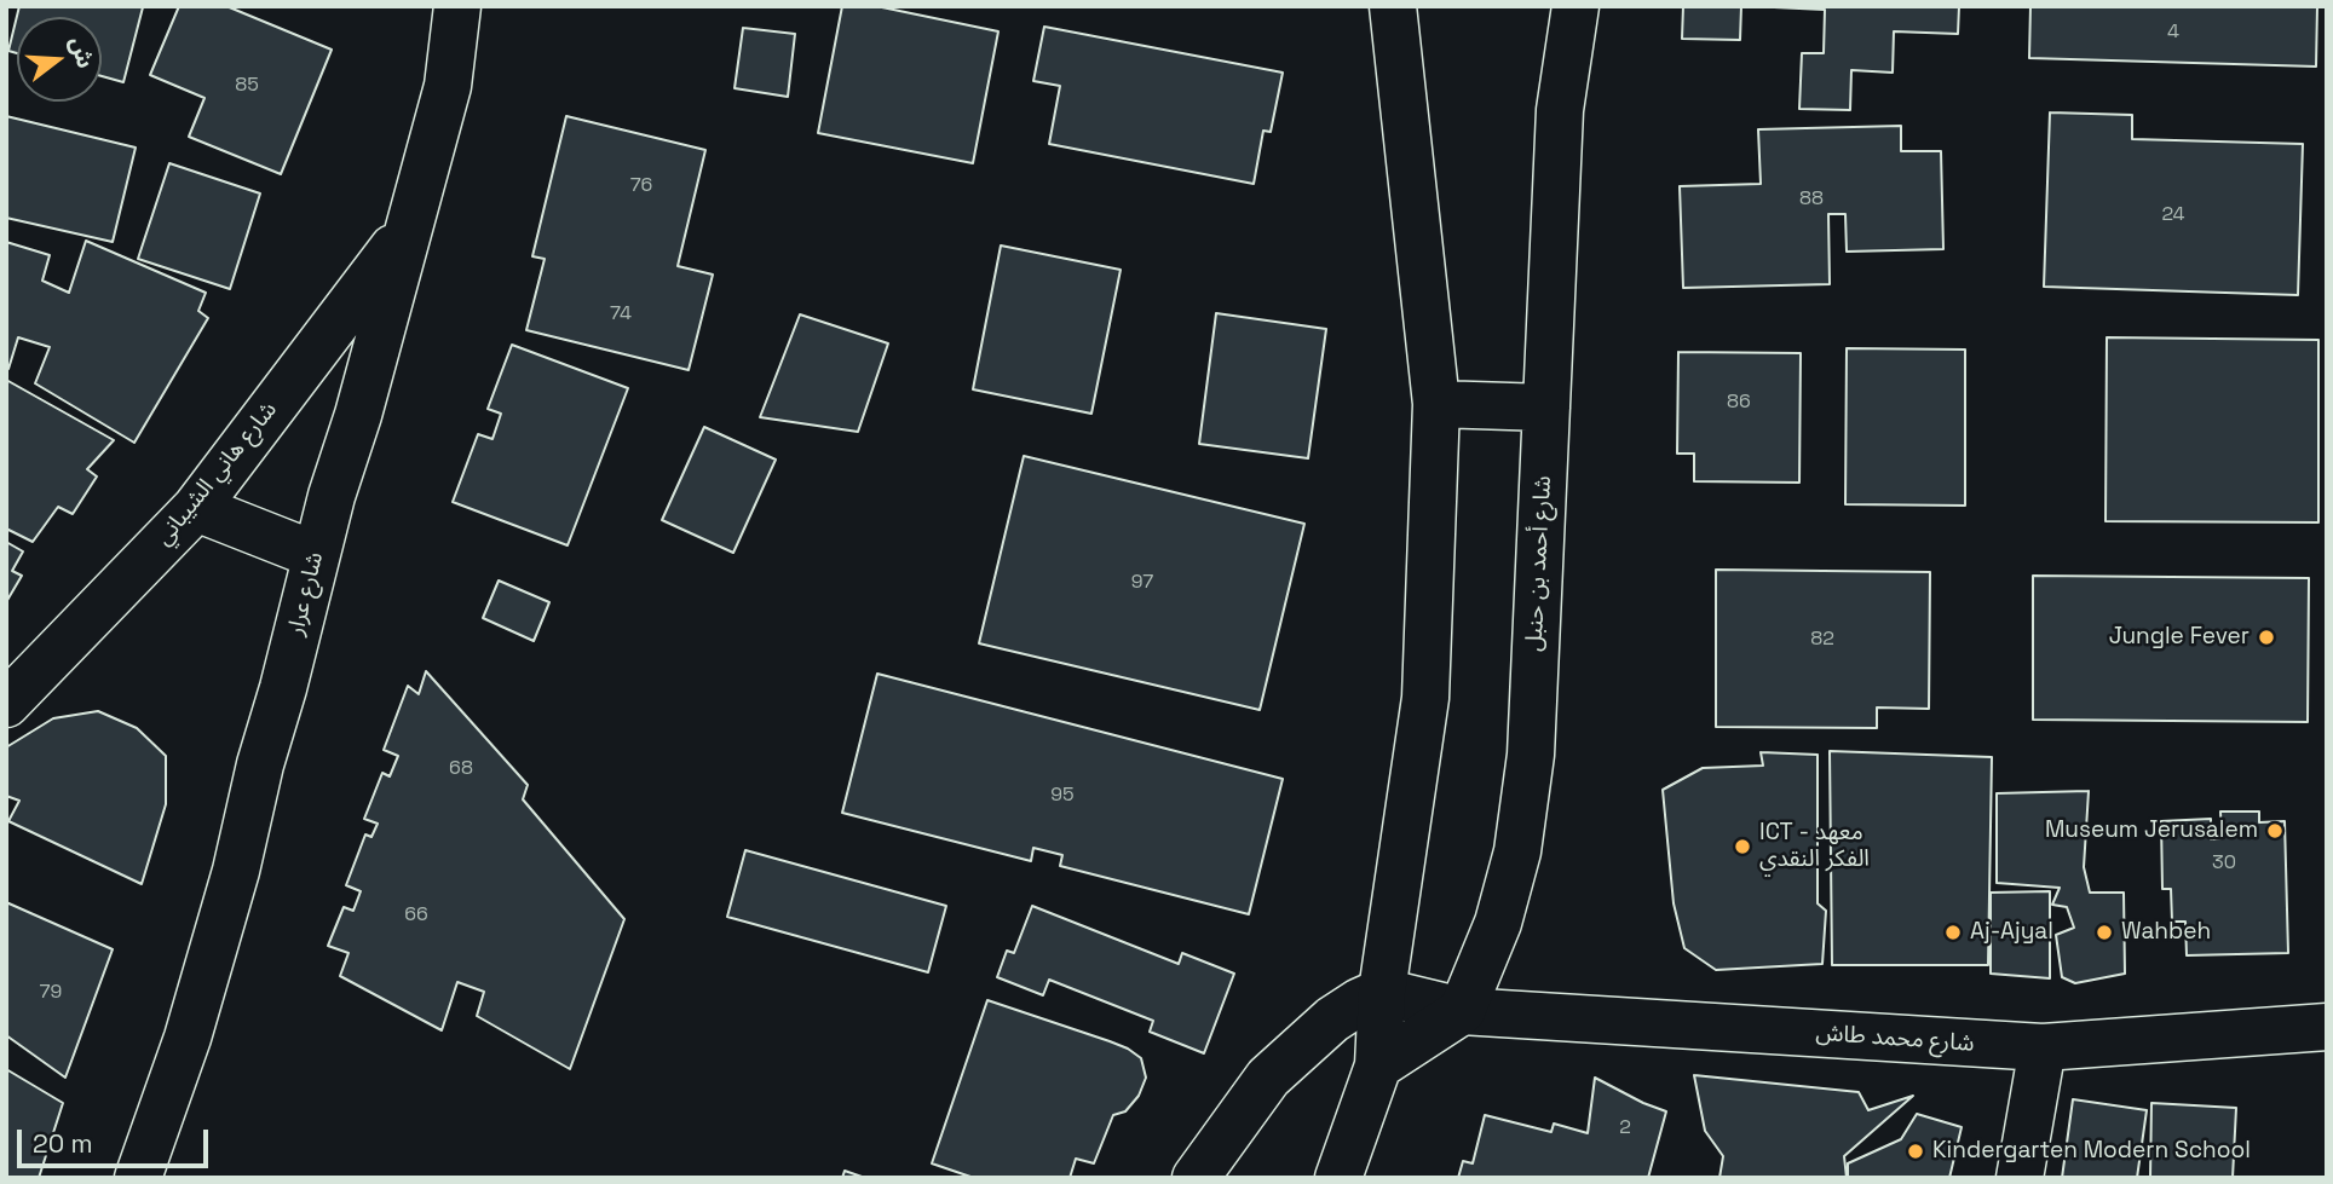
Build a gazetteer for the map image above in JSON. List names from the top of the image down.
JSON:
{
  "streets": {
    "street": [
      "شارع هاني الشيباني",
      "شارع أحمد بن حنبل",
      "شارع عرار",
      "شارع محمد طاش"
    ]
  },
  "crossings": [
    ["شارع هاني الشيباني", "شارع عرار"],
    ["شارع أحمد بن حنبل", "شارع محمد طاش"]
  ],
  "places": [
    "Jungle Fever",
    "Museum Jerusalem",
    "ICT - معهد الفكر النقدي",
    "Aj-Ajyal",
    "Wahbeh",
    "Kindergarten Modern School"
  ],
  "house_numbers": [
    "4",
    "85",
    "76",
    "88",
    "24",
    "74",
    "86",
    "97",
    "82",
    "68",
    "95",
    "30",
    "66",
    "79",
    "2"
  ],
  "scale_bar": "20 m",
  "north": "right"
}
